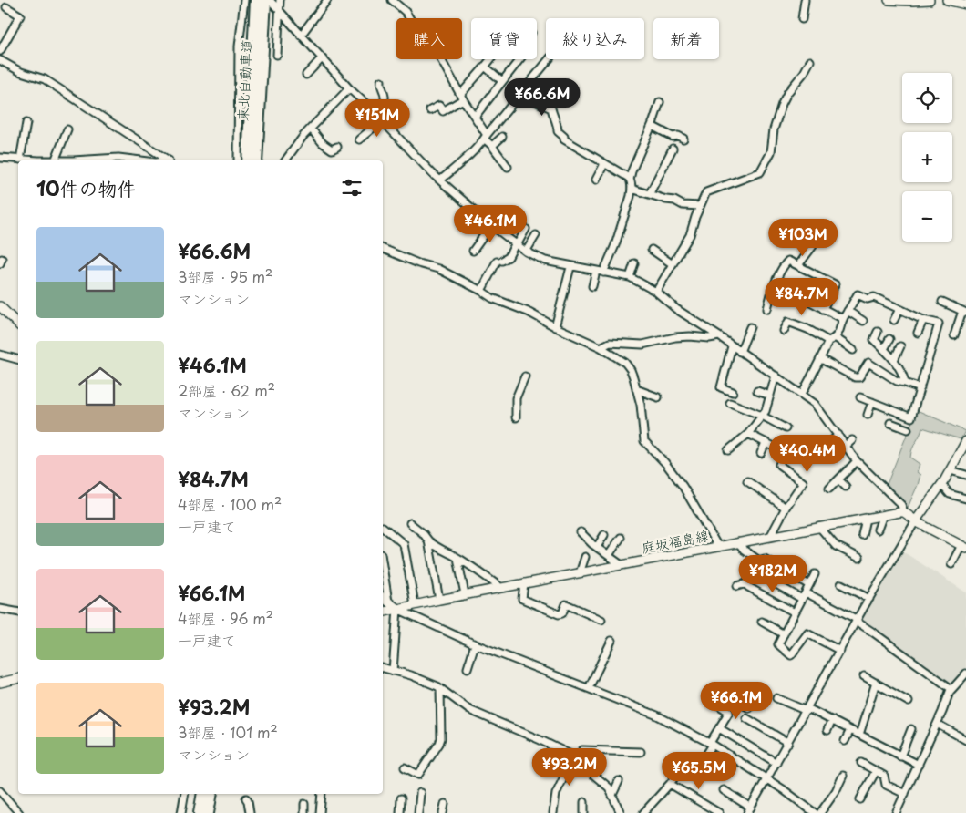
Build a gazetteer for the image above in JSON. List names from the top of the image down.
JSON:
{
  "streets": {
    "highway": ["東北自動車道"],
    "main road": ["庭坂福島線"]
  },
  "page": {
    "chip": [
      "購入",
      "賃貸",
      "絞り込み",
      "新着"
    ],
    "map_buttons": ["+", "−"],
    "price": [
      "¥66.6M",
      "¥151M",
      "¥46.1M",
      "¥103M",
      "¥84.7M",
      "¥40.4M",
      "¥182M",
      "¥66.1M",
      "¥93.2M",
      "¥65.5M"
    ],
    "heading": "10件の物件",
    "list": [
      {
        "name": "¥66.6M",
        "note": "3部屋 · 95 m² · マンション"
      },
      {
        "name": "¥46.1M",
        "note": "2部屋 · 62 m² · マンション"
      },
      {
        "name": "¥84.7M",
        "note": "4部屋 · 100 m² · 一戸建て"
      },
      {
        "name": "¥66.1M",
        "note": "4部屋 · 96 m² · 一戸建て"
      },
      {
        "name": "¥93.2M",
        "note": "3部屋 · 101 m² · マンション"
      }
    ]
  }
}
